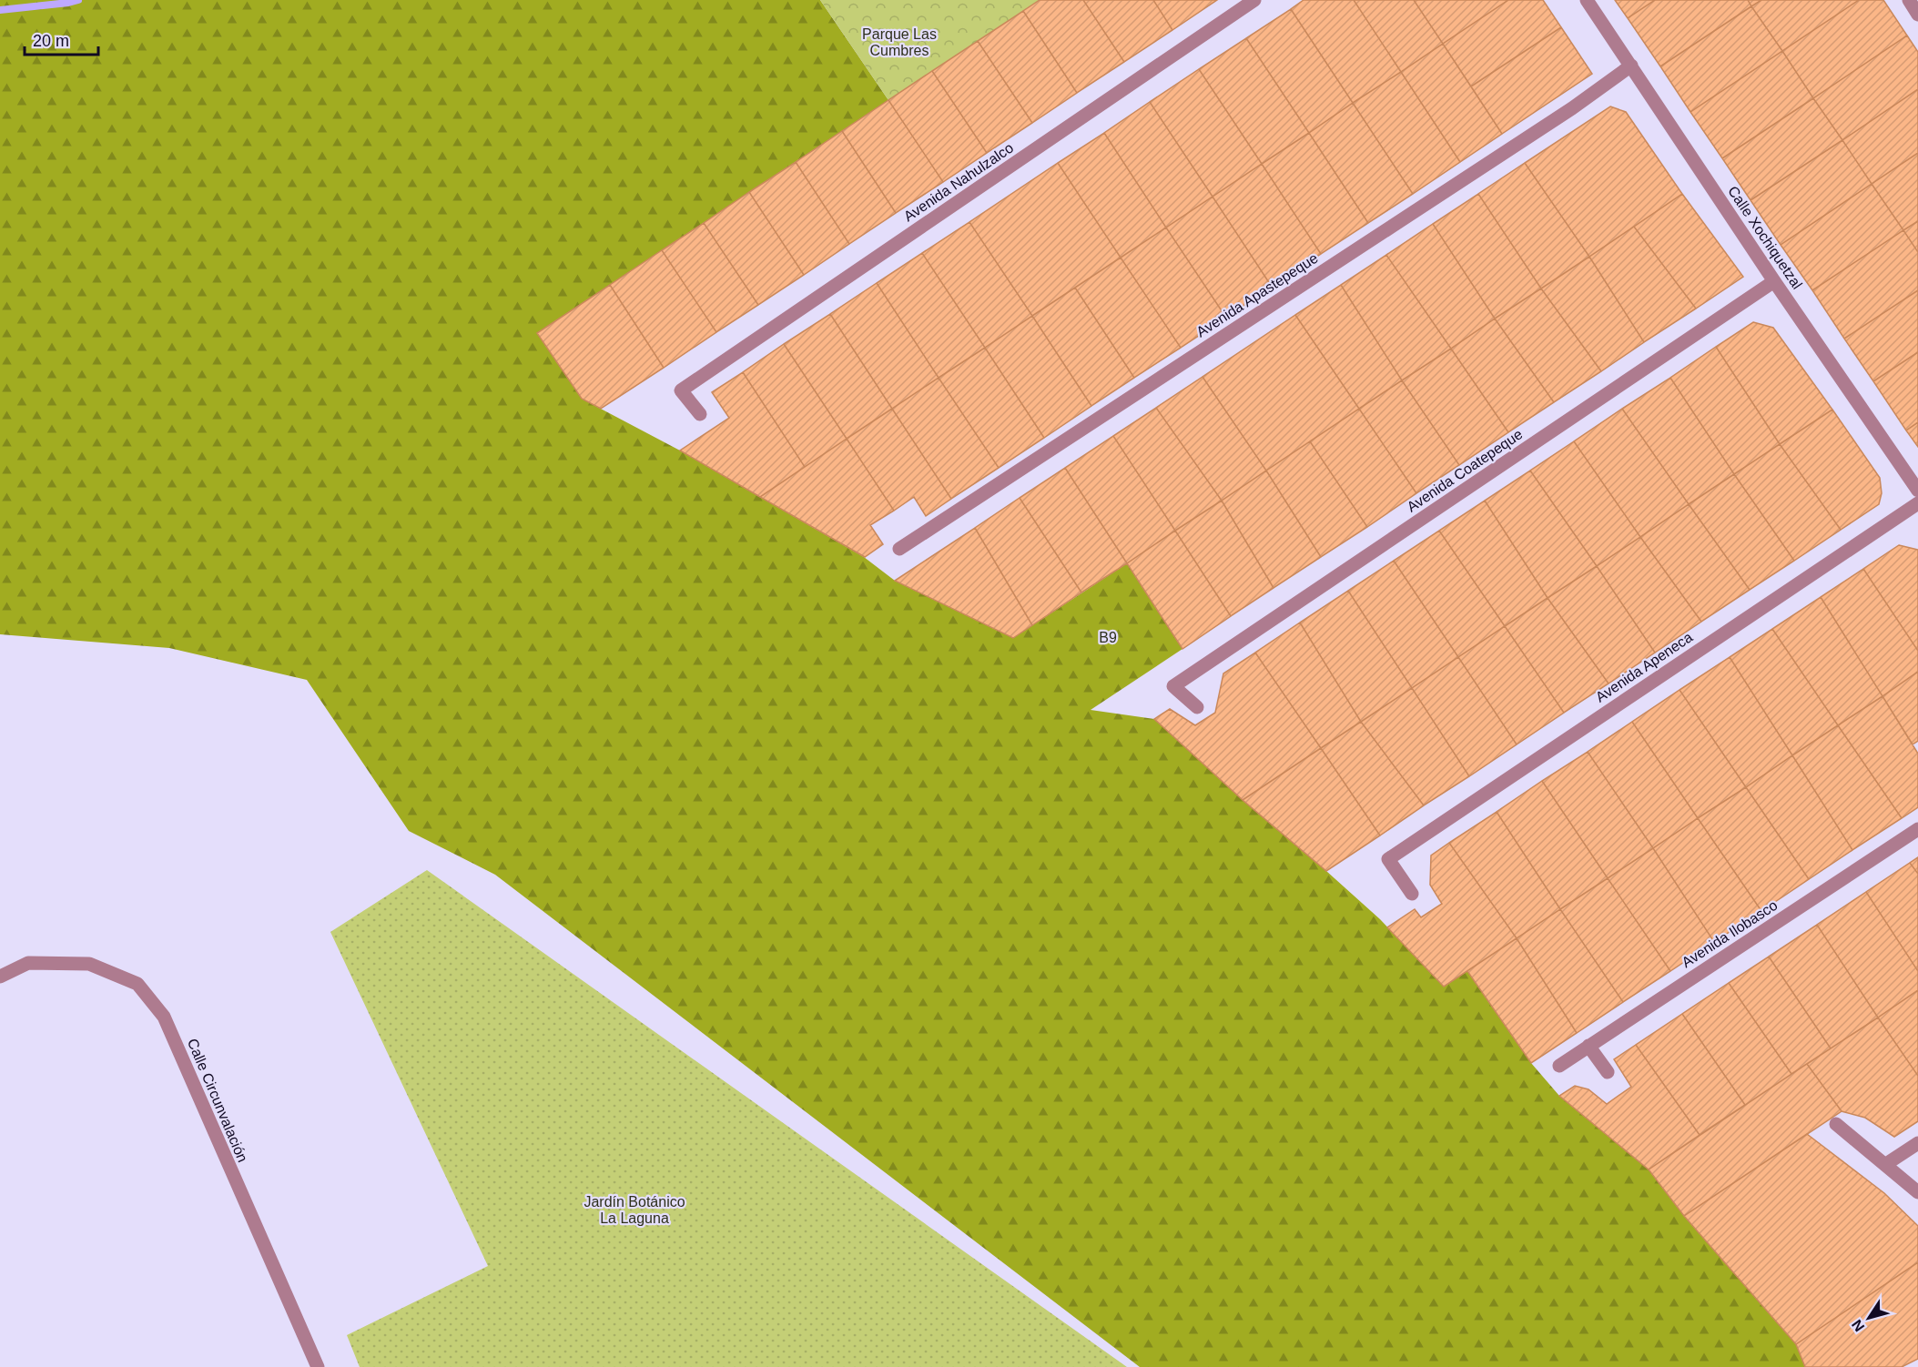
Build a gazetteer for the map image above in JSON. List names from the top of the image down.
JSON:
{
  "streets": {
    "street": [
      "Avenida Nahulzalco",
      "Calle Xochiquetzal",
      "Avenida Apastepeque",
      "Avenida Coatepeque",
      "Avenida Apeneca",
      "Avenida Ilobasco",
      "Calle Circunvalación"
    ]
  },
  "crossings": [
    ["Calle Xochiquetzal", "Avenida Apastepeque"],
    ["Calle Xochiquetzal", "Avenida Coatepeque"]
  ],
  "parks": ["Parque Las Cumbres", "B9", "Jardín Botánico La Laguna"],
  "scale_bar": "20 m",
  "north": "bottom left"
}
